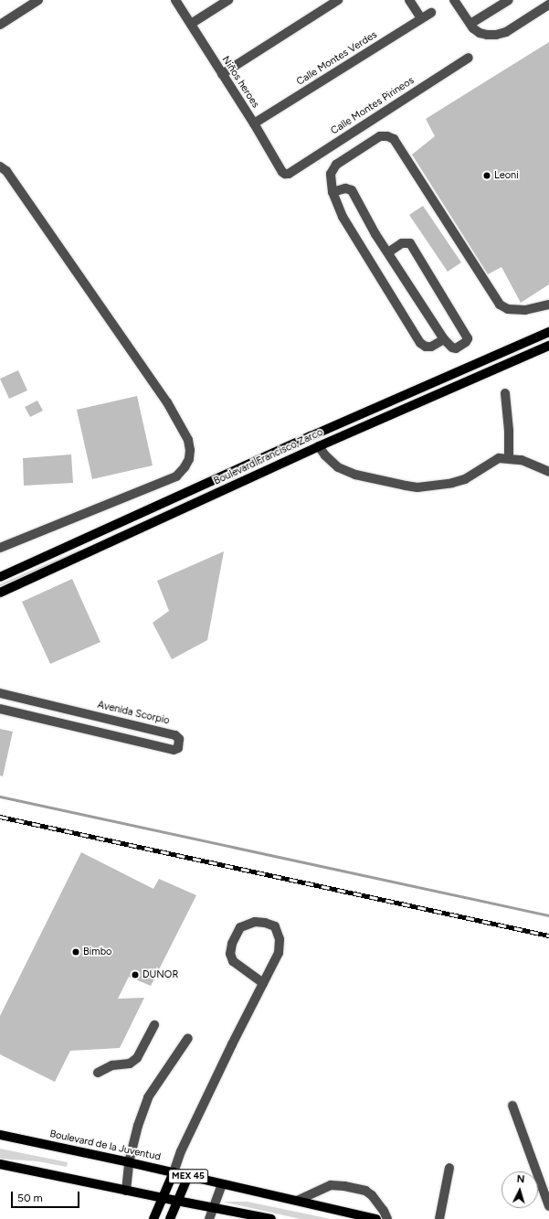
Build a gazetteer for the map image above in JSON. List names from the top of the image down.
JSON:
{
  "streets": {
    "main road": ["Boulevard Francisco Zarco", "Boulevard de la Juventud", "MEX 45"],
    "street": [
      "Calle Montes Verdes",
      "Niños heroes",
      "Calle Montes Pirineos",
      "Avenida Scorpio"
    ]
  },
  "crossings": [
    ["Calle Montes Verdes", "Niños heroes"],
    ["Niños heroes", "Calle Montes Pirineos"]
  ],
  "places": ["Leoni", "Bimbo", "DUNOR"],
  "scale_bar": "50 m",
  "north": "top"
}
